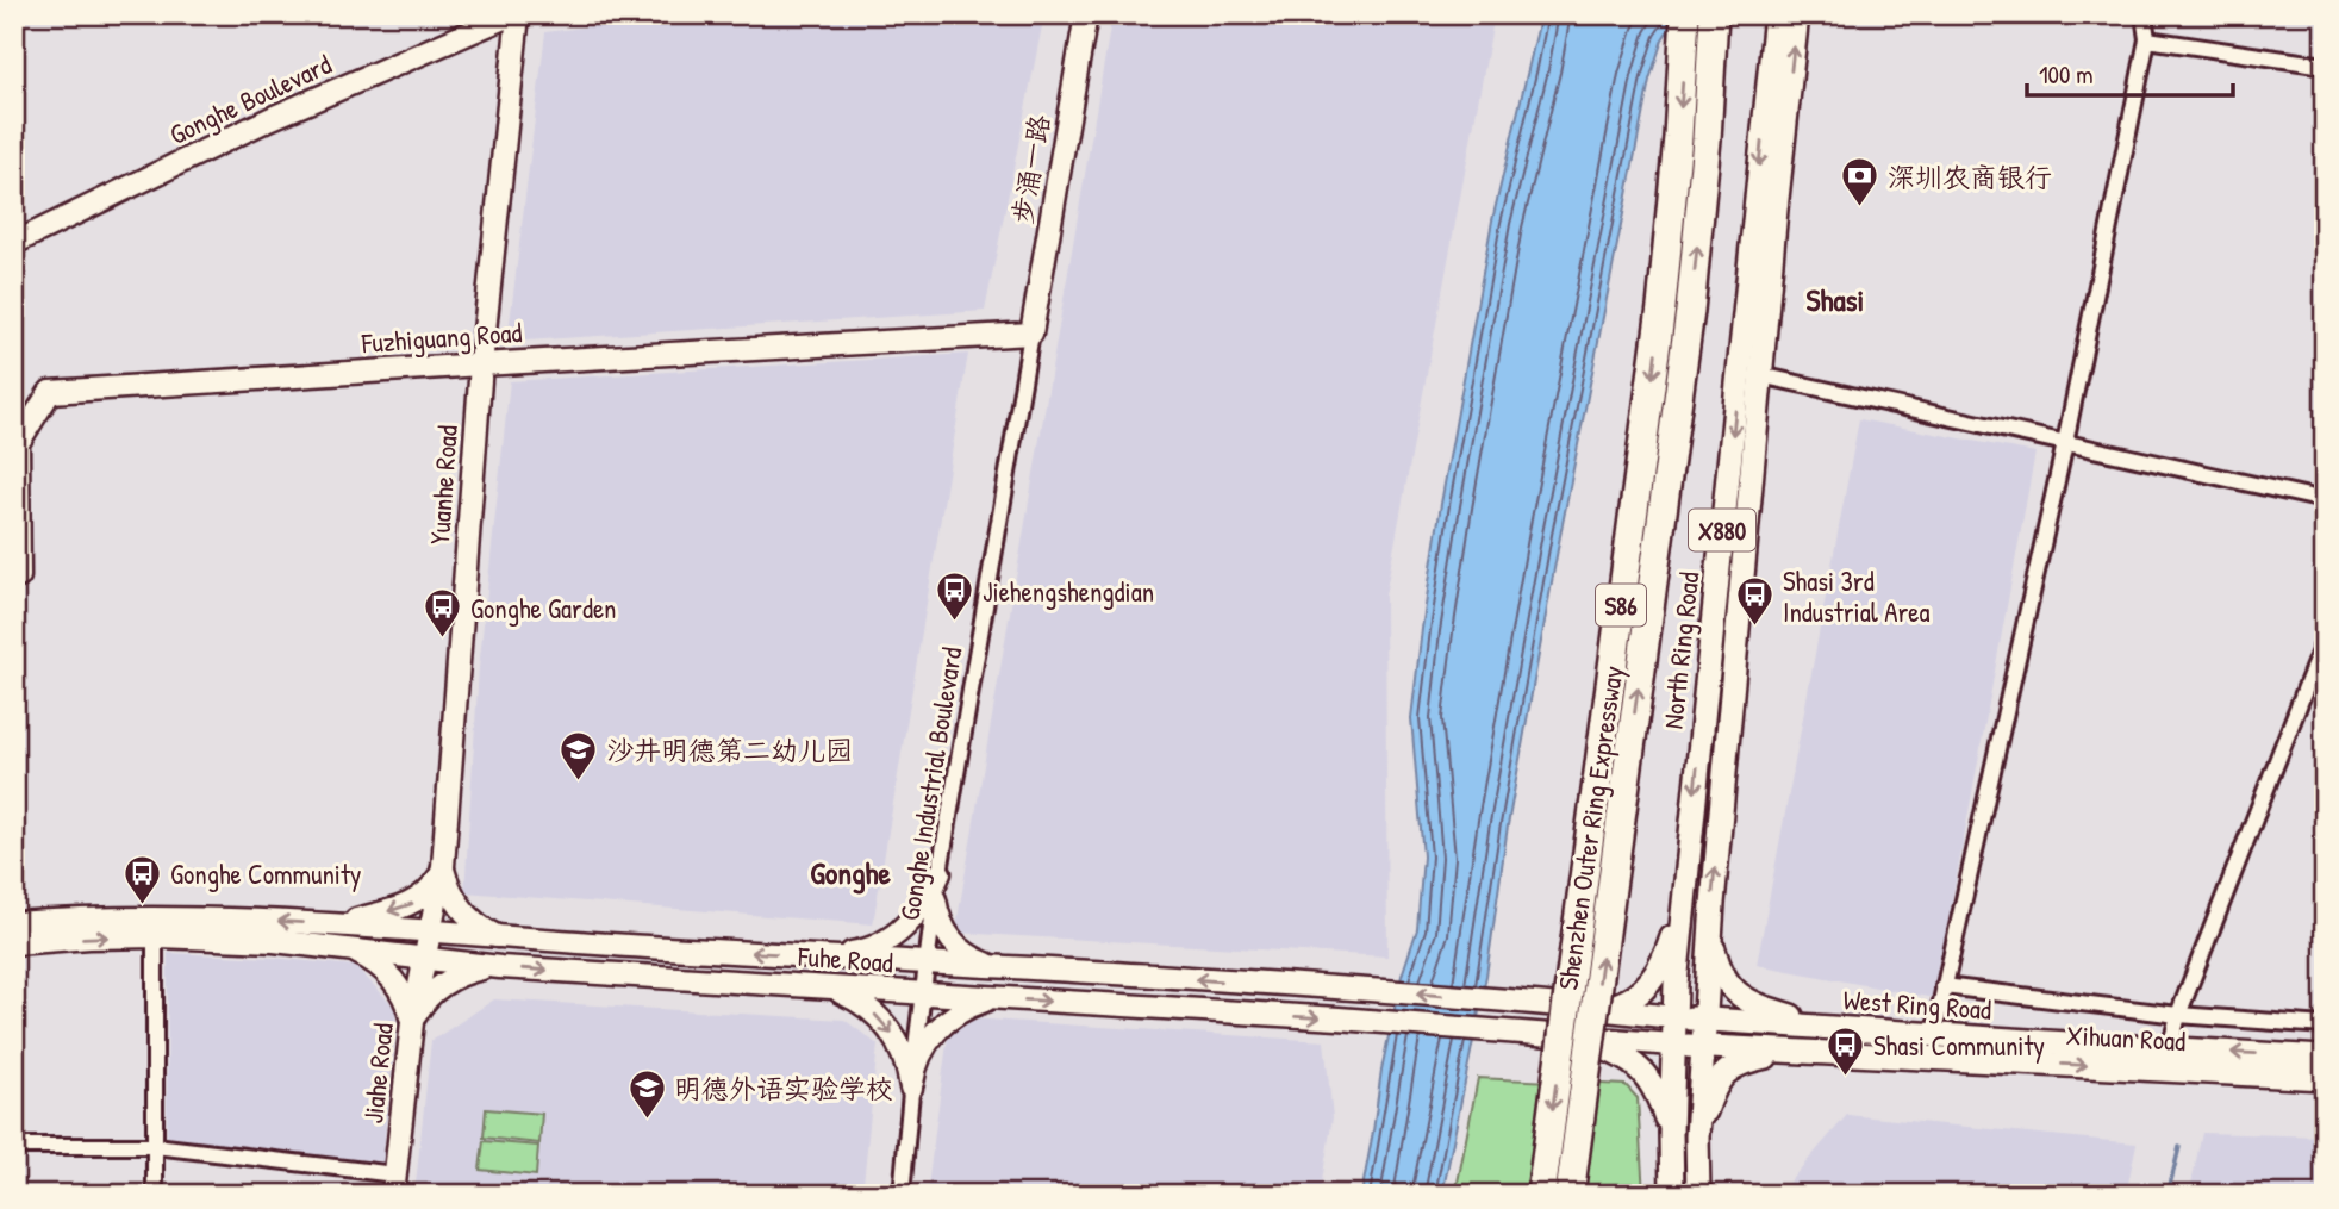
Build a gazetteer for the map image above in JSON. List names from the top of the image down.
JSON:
{
  "streets": {
    "highway": ["S86", "Shenzhen Outer Ring Expressway"],
    "main road": [
      "Gonghe Boulevard",
      "步涌一路",
      "Fuzhiguang Road",
      "Yuanhe Road",
      "X880",
      "North Ring Road",
      "Fuhe Road",
      "West Ring Road",
      "Xihuan Road",
      "Jiahe Road"
    ],
    "street": ["Gonghe Industrial Boulevard"]
  },
  "crossings": [
    ["Gonghe Boulevard", "Yuanhe Road"],
    ["步涌一路", "Fuzhiguang Road"],
    ["步涌一路", "Gonghe Industrial Boulevard"],
    ["Fuzhiguang Road", "Yuanhe Road"],
    ["Fuzhiguang Road", "Gonghe Industrial Boulevard"],
    ["Yuanhe Road", "Fuhe Road"],
    ["Yuanhe Road", "Jiahe Road"],
    ["North Ring Road", "Fuhe Road"],
    ["North Ring Road", "West Ring Road"],
    ["North Ring Road", "Xihuan Road"],
    ["Gonghe Industrial Boulevard", "Fuhe Road"],
    ["Fuhe Road", "West Ring Road"],
    ["Fuhe Road", "Xihuan Road"],
    ["Fuhe Road", "Jiahe Road"]
  ],
  "one_way": ["Xihuan Road"],
  "districts": ["Shasi", "Gonghe"],
  "places": {
    "bank": ["深圳农商银行"],
    "bus stop": [
      "Jiehengshengdian",
      "Shasi 3rd Industrial Area",
      "Gonghe Garden",
      "Gonghe Community",
      "Shasi Community"
    ],
    "school or university": ["沙井明德第二幼儿园", "明德外语实验学校"]
  },
  "scale_bar": "100 m"
}
